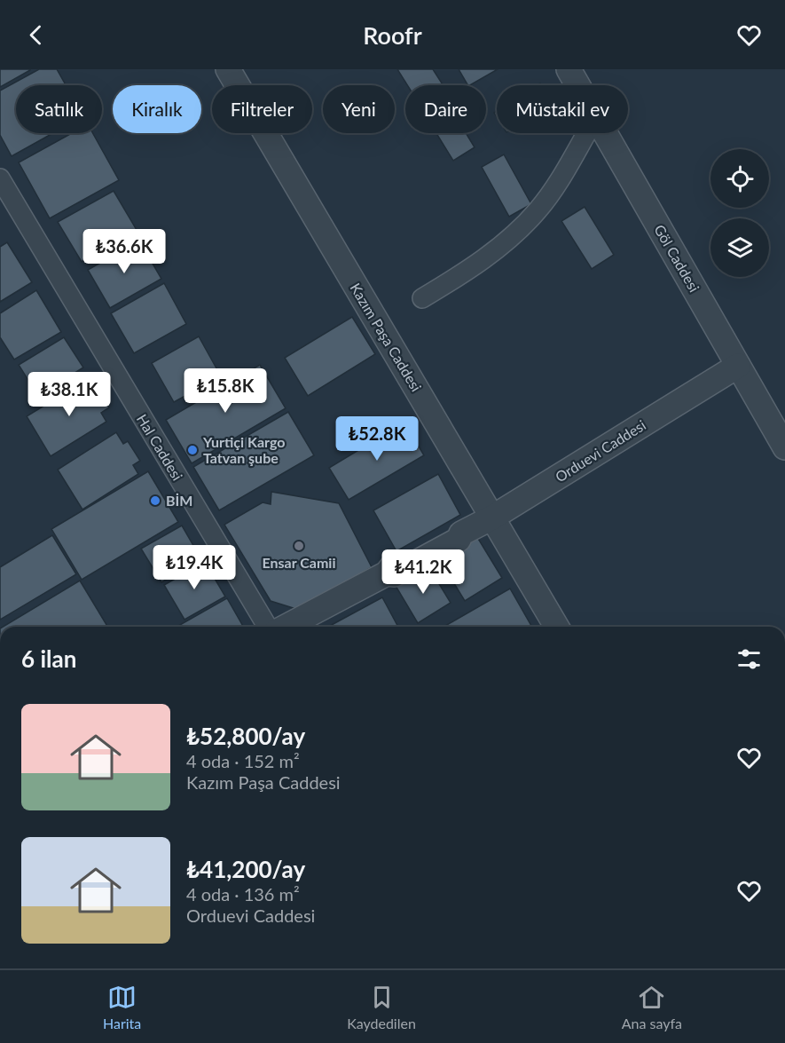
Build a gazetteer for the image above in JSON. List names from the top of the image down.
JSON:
{
  "streets": {
    "street": [
      "Göl Caddesi",
      "Kazım Paşa Caddesi",
      "Hal Caddesi",
      "Orduevi Caddesi"
    ]
  },
  "crossings": [
    ["Göl Caddesi", "Orduevi Caddesi"],
    ["Kazım Paşa Caddesi", "Orduevi Caddesi"]
  ],
  "places": ["Yurtiçi Kargo Tatvan şube", "BİM", "Ensar Camii"],
  "page": {
    "header": "Roofr",
    "chip": [
      "Satılık",
      "Kiralık",
      "Filtreler",
      "Yeni",
      "Daire",
      "Müstakil ev"
    ],
    "price": [
      "₺36.6K",
      "₺15.8K",
      "₺38.1K",
      "₺52.8K",
      "₺19.4K",
      "₺41.2K"
    ],
    "heading": "6 ilan",
    "list": [
      {
        "name": "₺52,800/ay",
        "note": "4 oda · 152 m² · Kazım Paşa Caddesi"
      },
      {
        "name": "₺41,200/ay",
        "note": "4 oda · 136 m² · Orduevi Caddesi"
      }
    ],
    "tabs": ["Harita", "Kaydedilen", "Ana sayfa"]
  }
}
